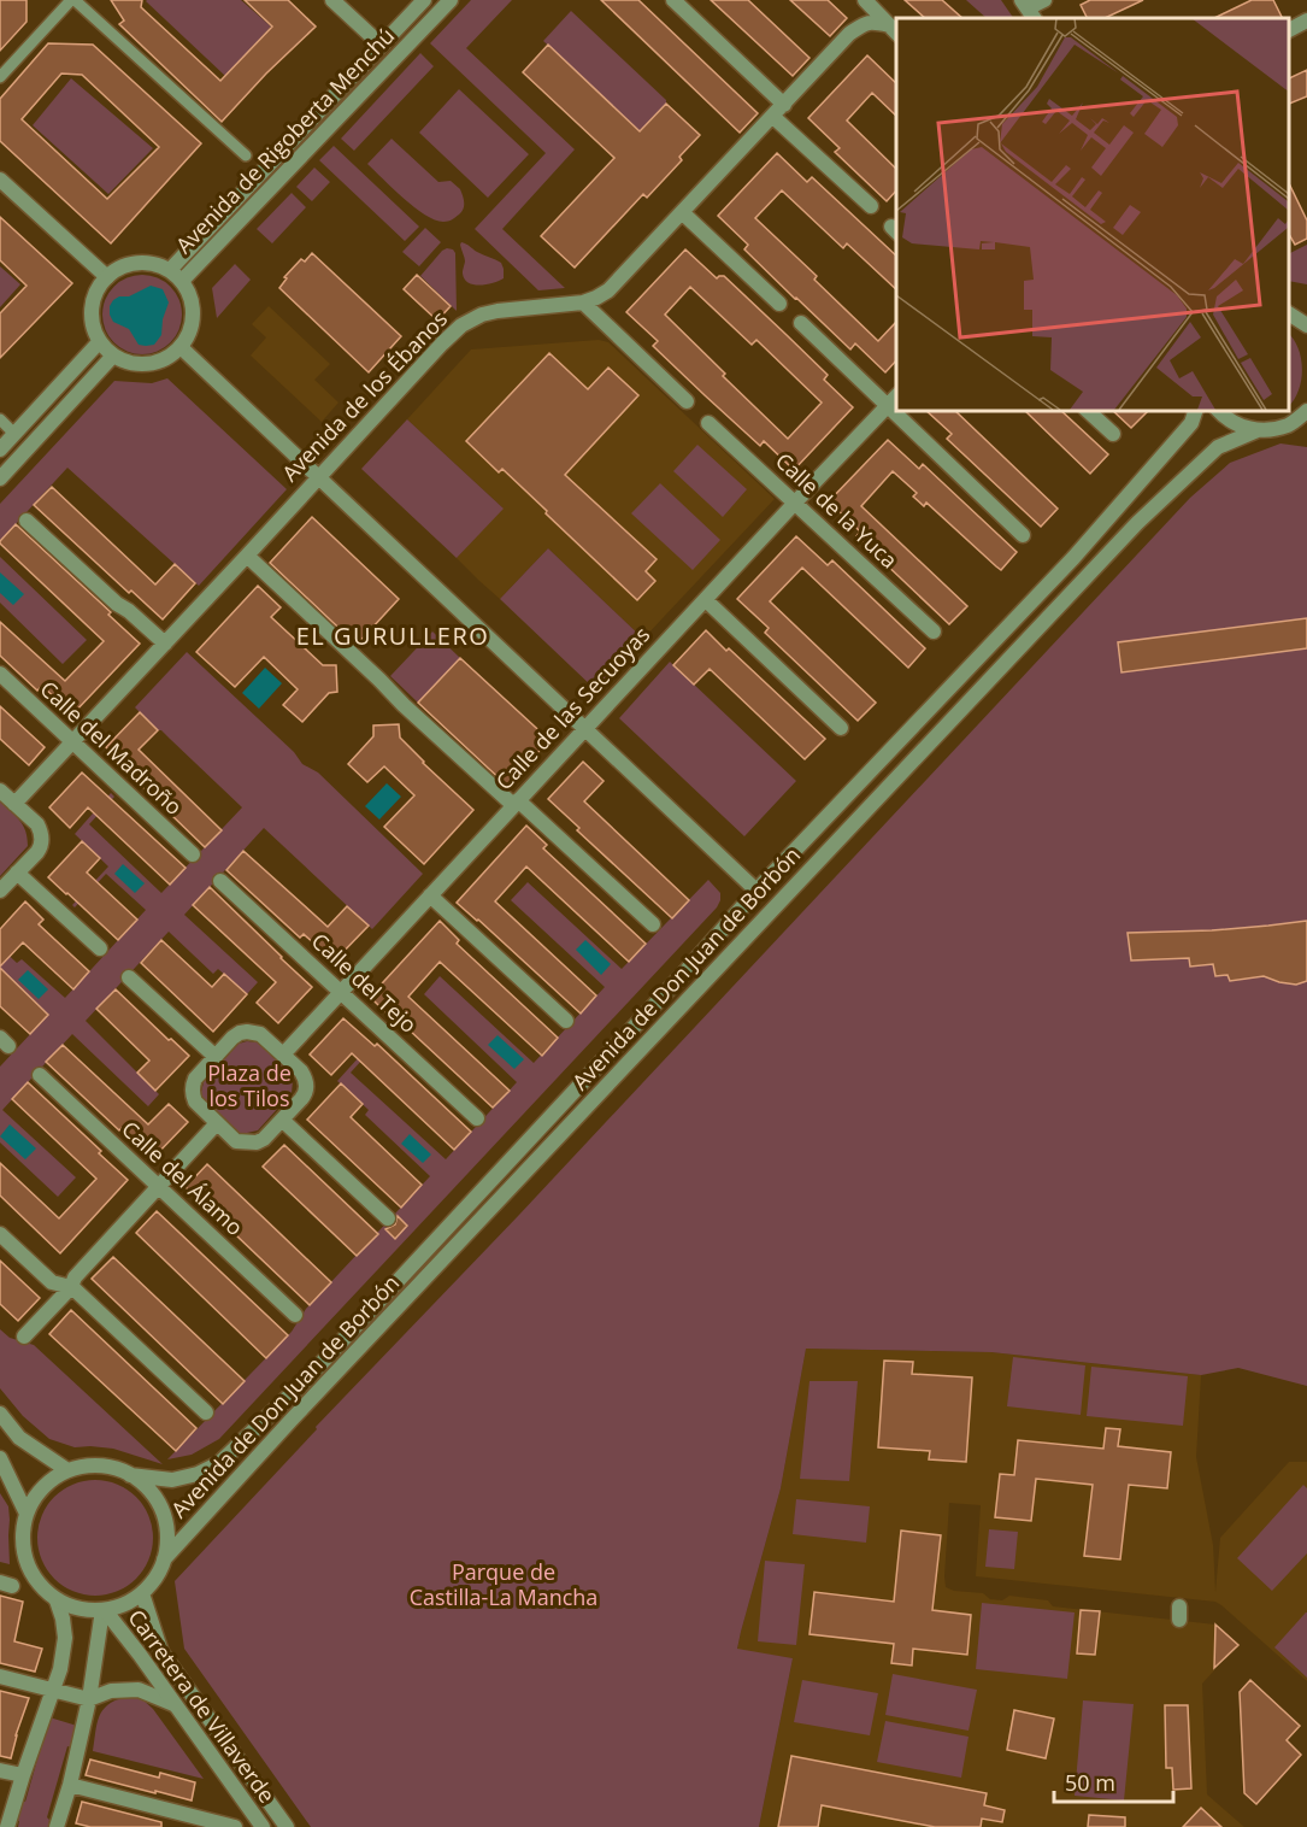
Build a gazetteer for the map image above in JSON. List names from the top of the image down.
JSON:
{
  "streets": {
    "street": [
      "Avenida de Rigoberta Menchú",
      "Avenida de los Ébanos",
      "Calle de la Yuca",
      "Calle de las Secuoyas",
      "Calle del Madroño",
      "Avenida de Don Juan de Borbón",
      "Calle del Tejo",
      "Calle del Álamo",
      "Carretera de Villaverde"
    ]
  },
  "crossings": [
    ["Avenida de los Ébanos", "Calle del Madroño"],
    ["Calle de la Yuca", "Calle de las Secuoyas"],
    ["Calle de las Secuoyas", "Calle del Tejo"],
    ["Avenida de Don Juan de Borbón", "Carretera de Villaverde"]
  ],
  "districts": ["EL GURULLERO"],
  "parks": ["Plaza de los Tilos", "Parque de Castilla-La Mancha"],
  "scale_bar": "50 m"
}
